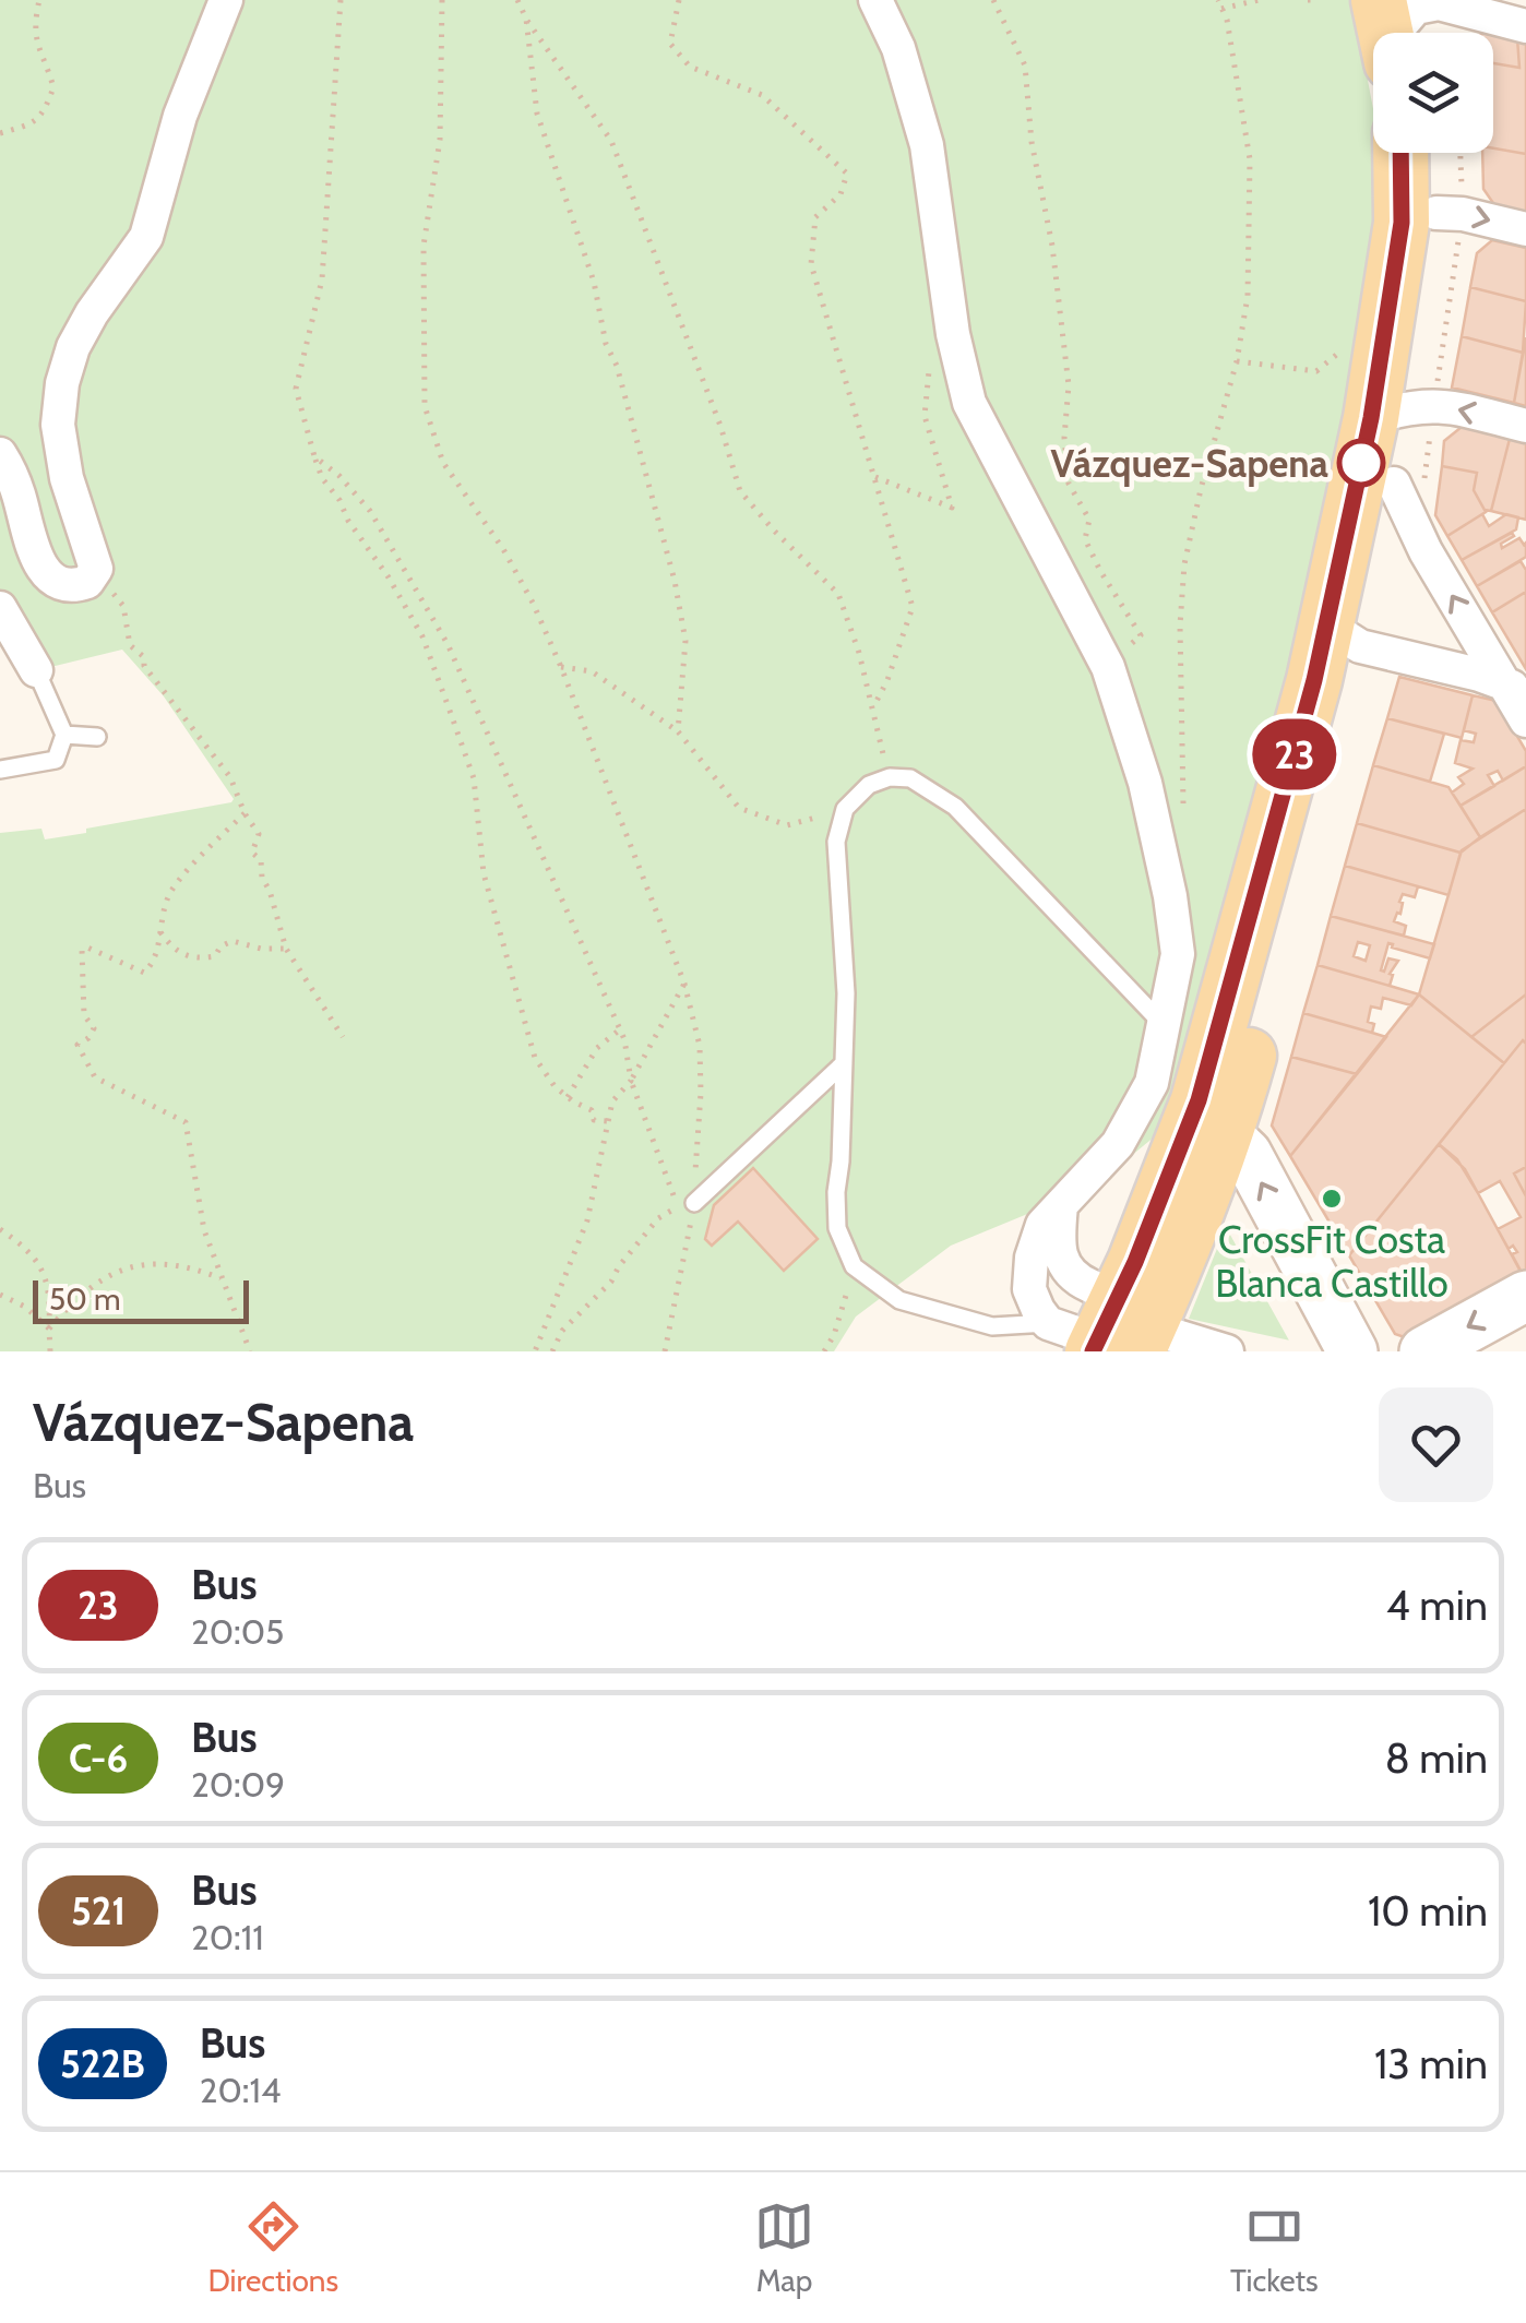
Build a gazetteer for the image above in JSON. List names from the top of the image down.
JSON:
{
  "places": ["Vázquez-Sapena", "CrossFit Costa Blanca Castillo"],
  "lines": ["bus line 23"],
  "scale_bar": "50 m",
  "page": {
    "on_map": "23",
    "scale": "50 m",
    "heading": ["Vázquez-Sapena", "Bus"],
    "list": [
      {
        "mark": "23",
        "name": "Bus",
        "note": "20:05",
        "value": "4 min"
      },
      {
        "mark": "C-6",
        "name": "Bus",
        "note": "20:09",
        "value": "8 min"
      },
      {
        "mark": "521",
        "name": "Bus",
        "note": "20:11",
        "value": "10 min"
      },
      {
        "mark": "522B",
        "name": "Bus",
        "note": "20:14",
        "value": "13 min"
      }
    ],
    "tabs": ["Directions", "Map", "Tickets"]
  }
}
